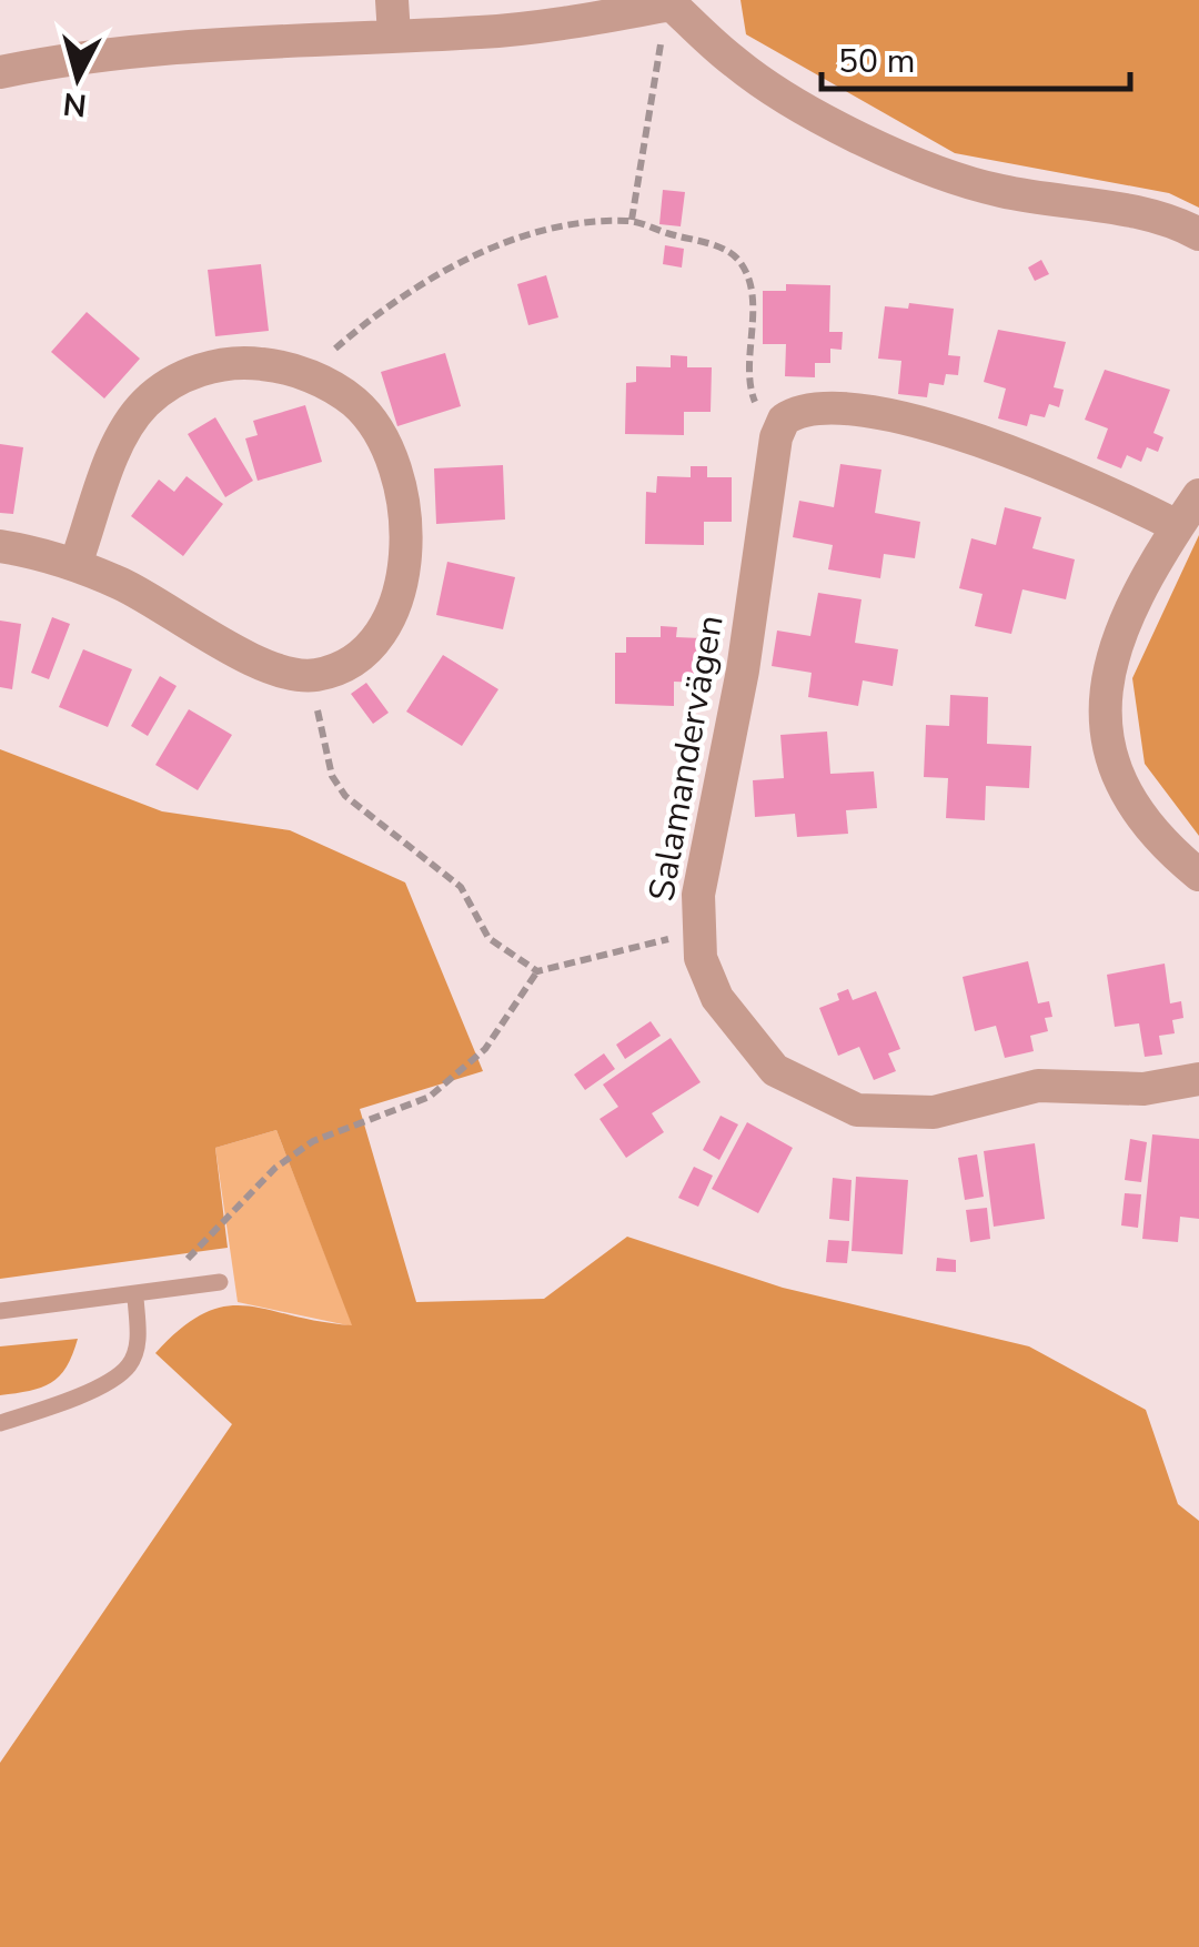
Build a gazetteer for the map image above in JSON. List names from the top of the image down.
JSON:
{
  "streets": {
    "street": ["Salamandervägen"]
  },
  "scale_bar": "50 m",
  "north": "bottom"
}
